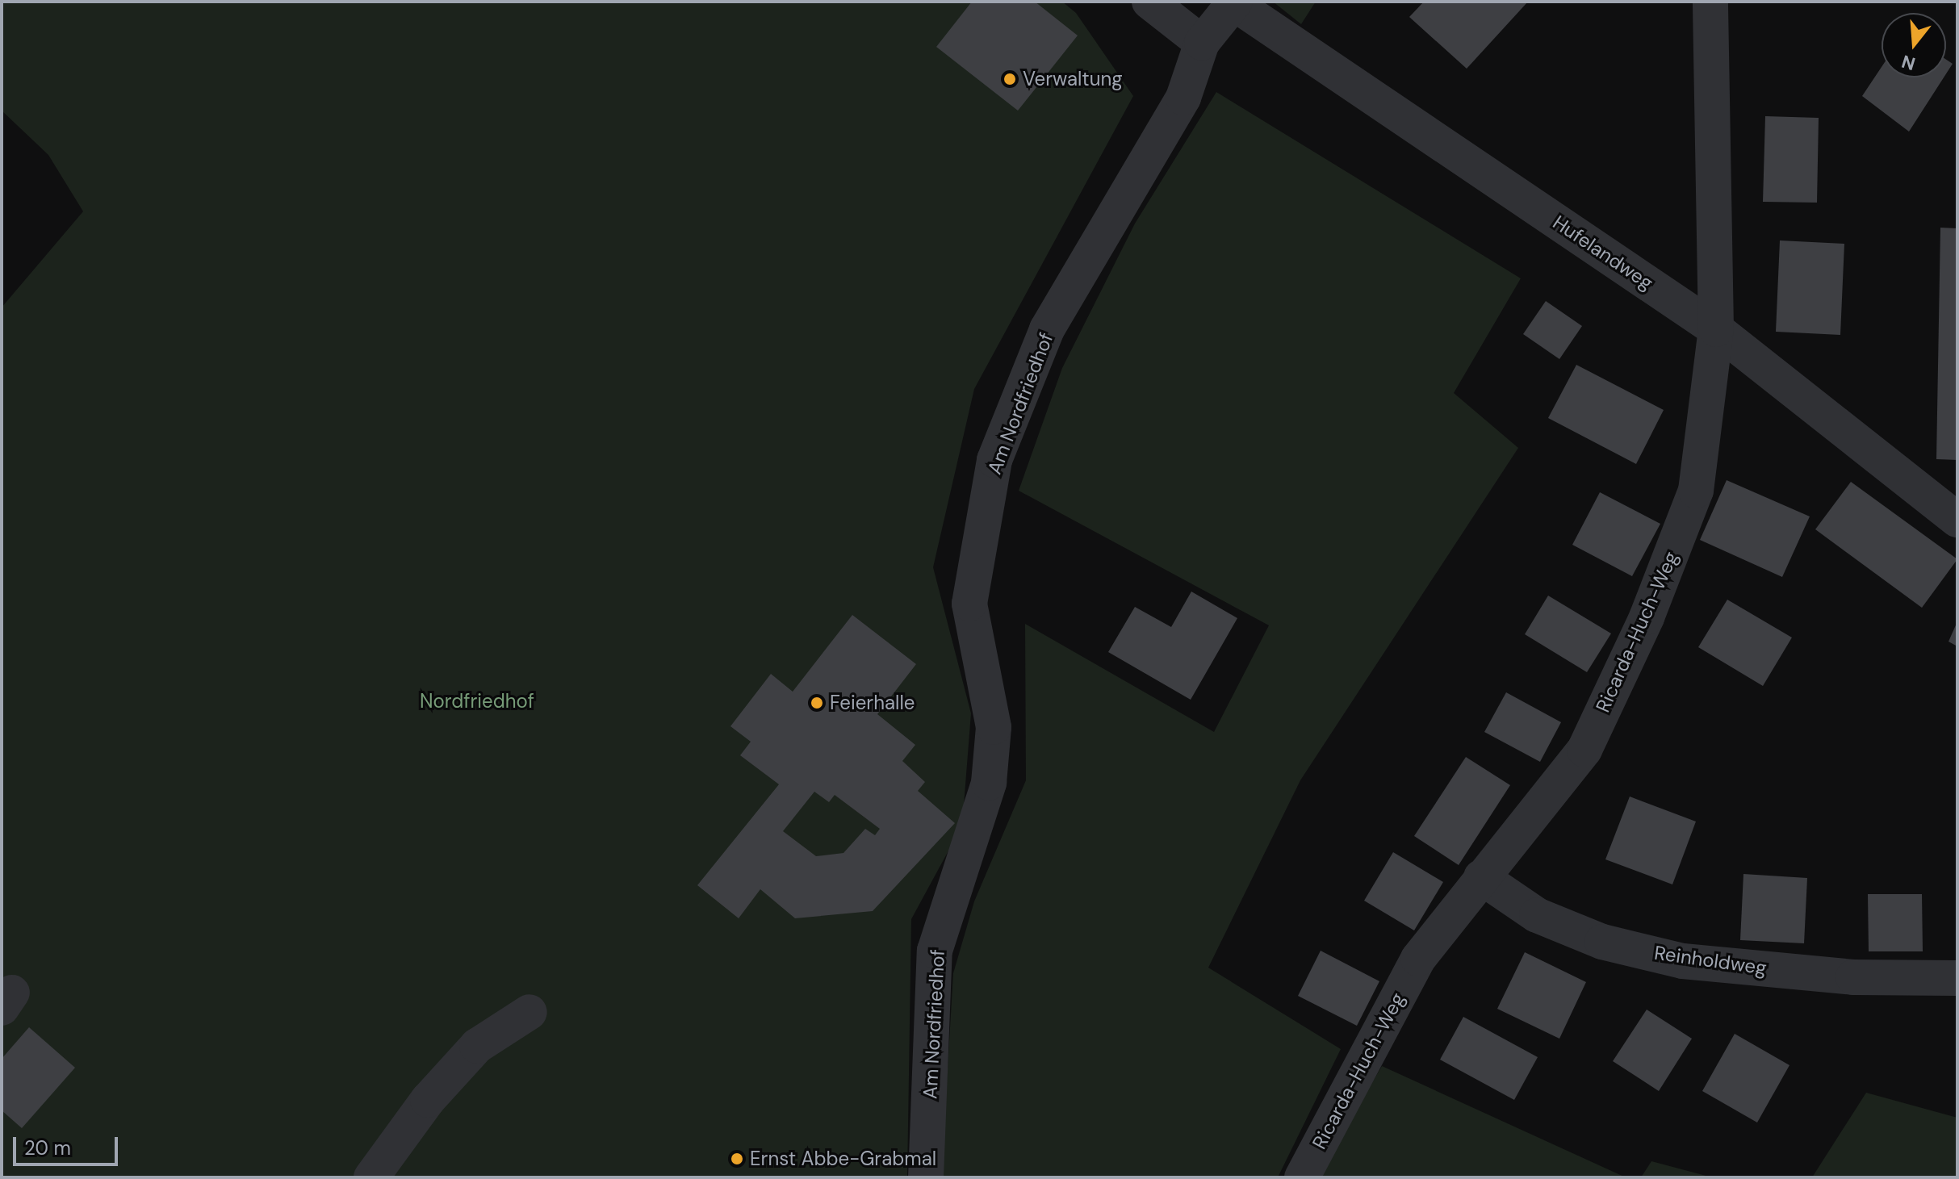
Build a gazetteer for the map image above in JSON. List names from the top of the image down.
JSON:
{
  "streets": {
    "street": [
      "Hufelandweg",
      "Am Nordfriedhof",
      "Ricarda-Huch-Weg",
      "Reinholdweg"
    ]
  },
  "crossings": [
    ["Hufelandweg", "Am Nordfriedhof"],
    ["Hufelandweg", "Ricarda-Huch-Weg"],
    ["Ricarda-Huch-Weg", "Reinholdweg"]
  ],
  "parks": ["Nordfriedhof"],
  "places": ["Verwaltung", "Feierhalle", "Ernst Abbe-Grabmal"],
  "scale_bar": "20 m",
  "north": "bottom"
}
